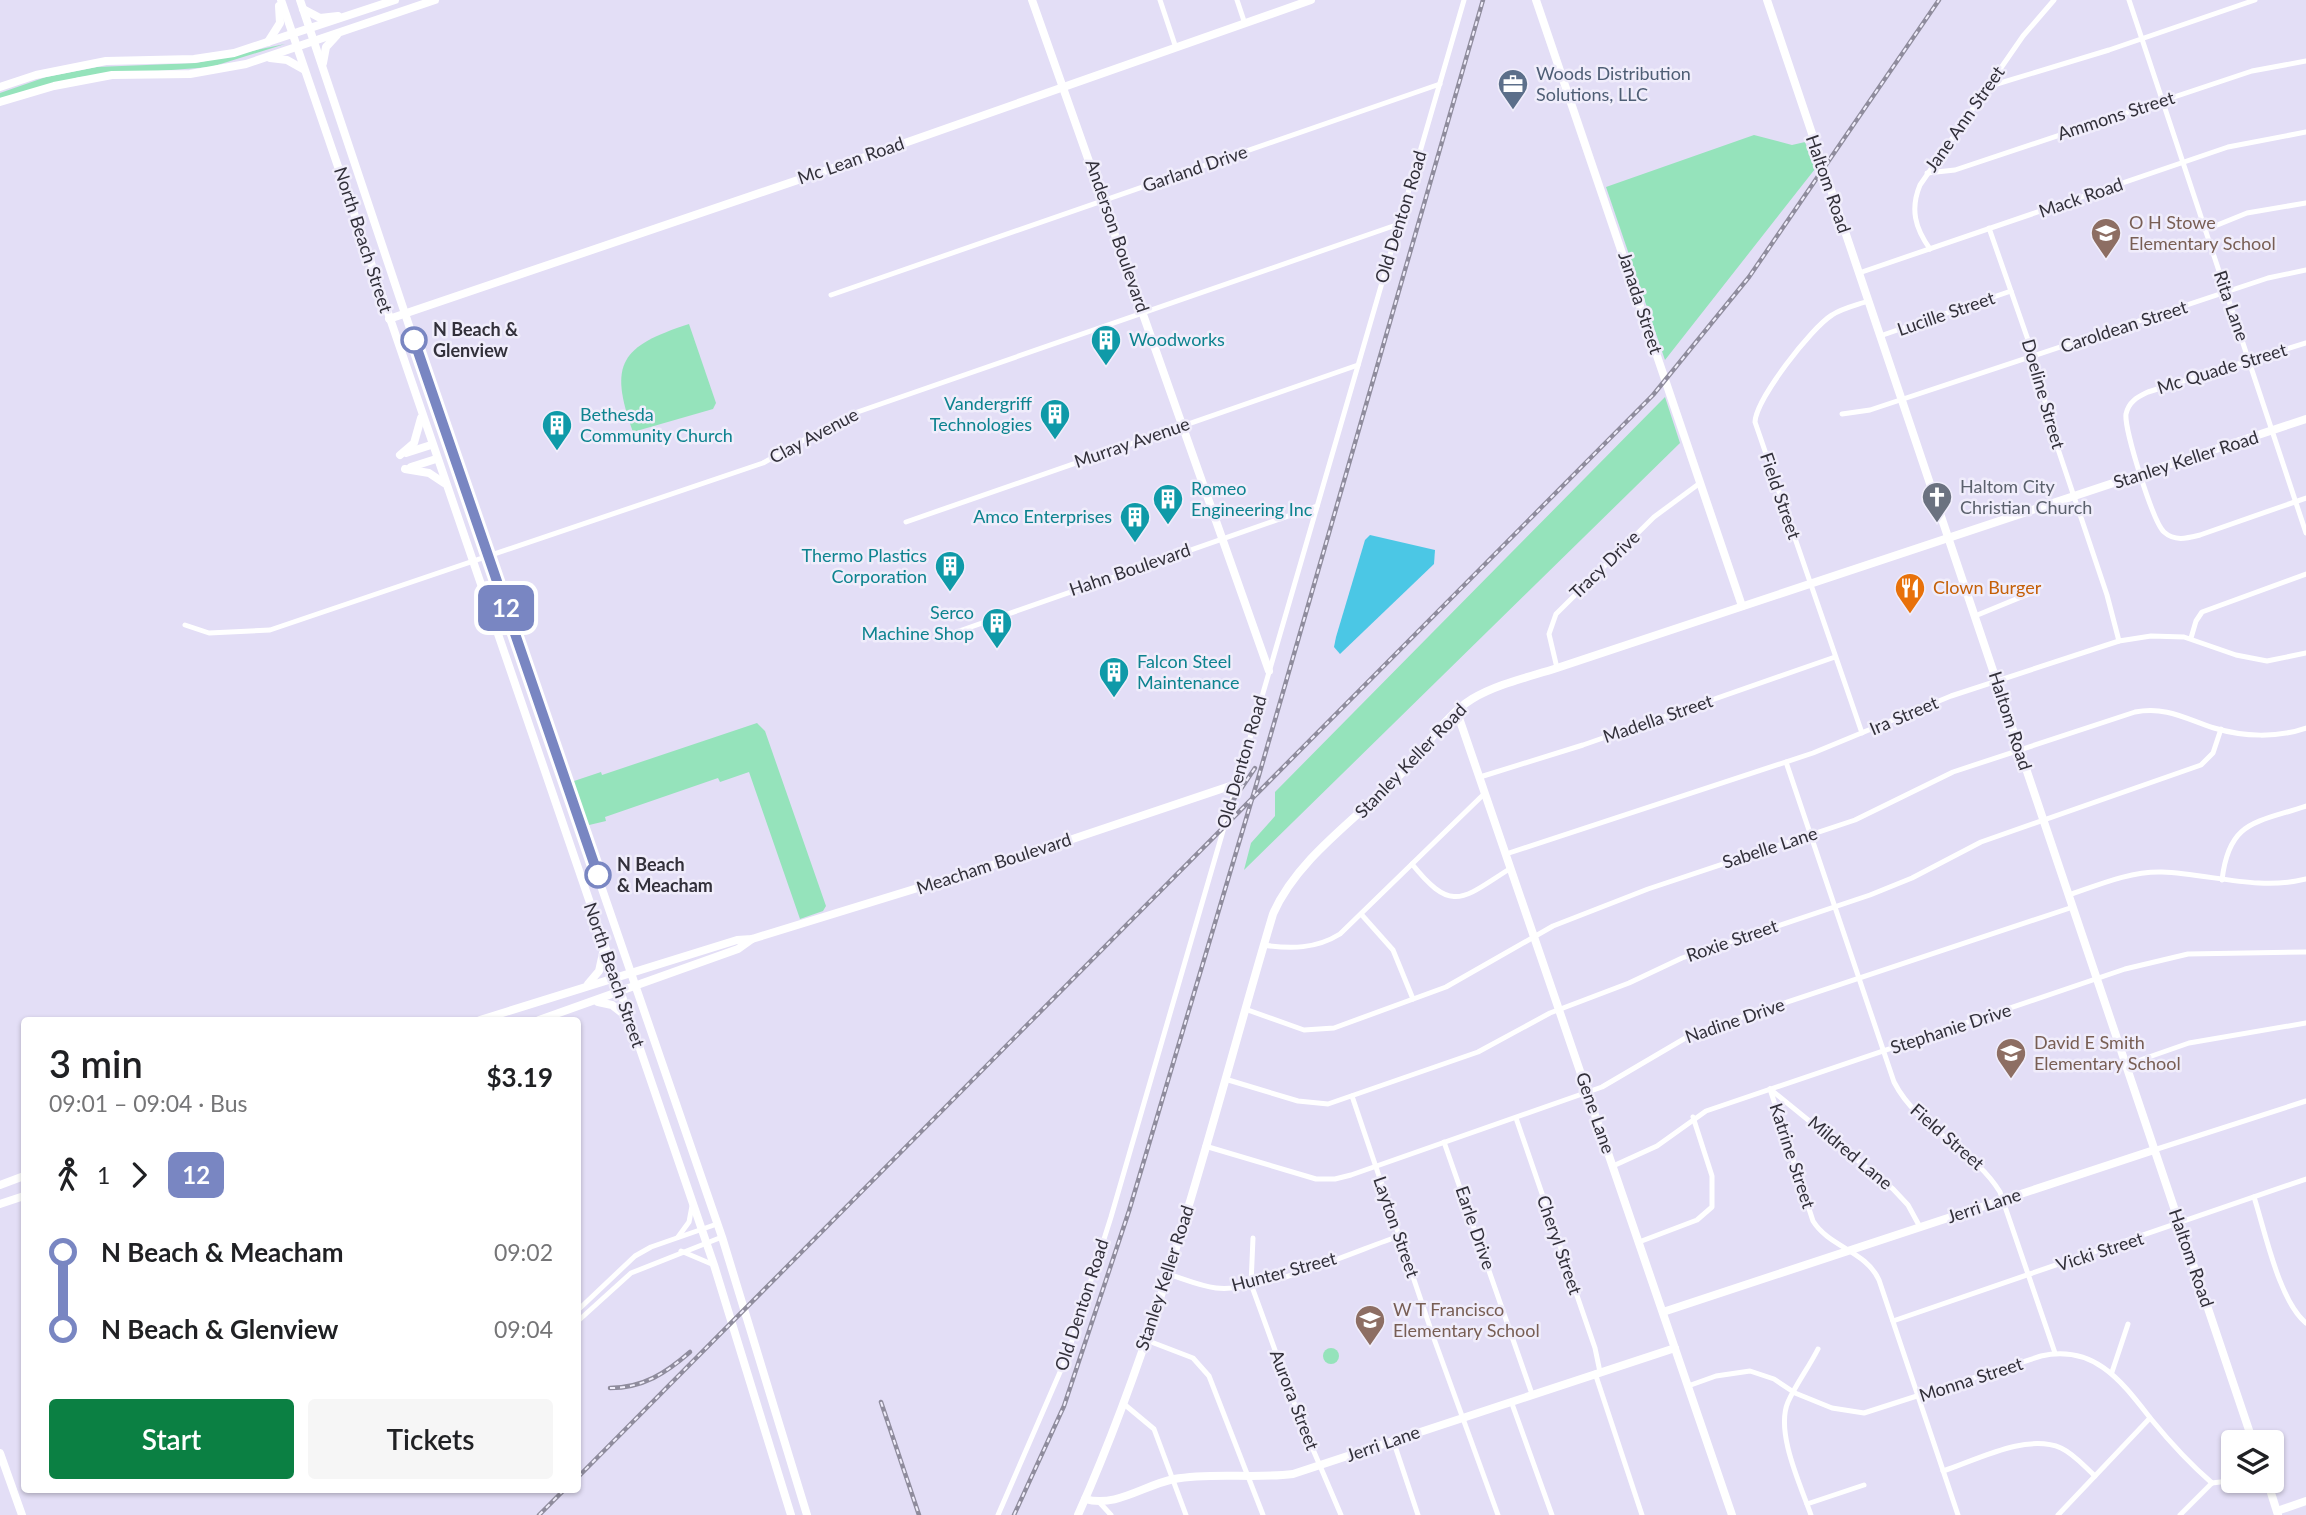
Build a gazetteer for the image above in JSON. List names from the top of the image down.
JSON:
{
  "streets": {
    "main road": [
      "Mc Lean Road",
      "Haltom Road",
      "Anderson Boulevard",
      "North Beach Street",
      "Janada Street",
      "Stanley Keller Road",
      "Meacham Boulevard",
      "Gene Lane",
      "Jerri Lane"
    ],
    "street": [
      "Ammons Street",
      "Jane Ann Street",
      "Garland Drive",
      "Mack Road",
      "Old Denton Road",
      "Rita Lane",
      "Lucille Street",
      "Caroldean Street",
      "Mc Quade Street",
      "Doeline Street",
      "Clay Avenue",
      "Murray Avenue",
      "Field Street",
      "Tracy Drive",
      "Hahn Boulevard",
      "Ira Street",
      "Madella Street",
      "Sabelle Lane",
      "Roxie Street",
      "Nadine Drive",
      "Stephanie Drive",
      "Mildred Lane",
      "Katrine Street",
      "Layton Street",
      "Earle Drive",
      "Cheryl Street",
      "Vicki Street",
      "Hunter Street",
      "Monna Street",
      "Aurora Street"
    ]
  },
  "crossings": [
    ["Ammons Street", "Jane Ann Street"],
    ["Ammons Street", "Rita Lane"],
    ["Jane Ann Street", "Mack Road"],
    ["Mc Lean Road", "Anderson Boulevard"],
    ["Mc Lean Road", "North Beach Street"],
    ["Garland Drive", "Old Denton Road"],
    ["Garland Drive", "Anderson Boulevard"],
    ["Haltom Road", "Mack Road"],
    ["Haltom Road", "Lucille Street"],
    ["Haltom Road", "Caroldean Street"],
    ["Haltom Road", "Stanley Keller Road"],
    ["Haltom Road", "Field Street"],
    ["Haltom Road", "Ira Street"],
    ["Haltom Road", "Sabelle Lane"],
    ["Haltom Road", "Roxie Street"],
    ["Haltom Road", "Nadine Drive"],
    ["Haltom Road", "Stephanie Drive"],
    ["Haltom Road", "Jerri Lane"],
    ["Haltom Road", "Vicki Street"],
    ["Mack Road", "Rita Lane"],
    ["Mack Road", "Doeline Street"],
    ["Old Denton Road", "Anderson Boulevard"],
    ["Old Denton Road", "Clay Avenue"],
    ["Old Denton Road", "Murray Avenue"],
    ["Old Denton Road", "Hahn Boulevard"],
    ["Old Denton Road", "Meacham Boulevard"],
    ["Anderson Boulevard", "Clay Avenue"],
    ["Anderson Boulevard", "Murray Avenue"],
    ["Anderson Boulevard", "Hahn Boulevard"],
    ["North Beach Street", "Clay Avenue"],
    ["North Beach Street", "Meacham Boulevard"],
    ["Janada Street", "Stanley Keller Road"],
    ["Janada Street", "Tracy Drive"],
    ["Rita Lane", "Caroldean Street"],
    ["Rita Lane", "Mc Quade Street"],
    ["Rita Lane", "Stanley Keller Road"],
    ["Lucille Street", "Doeline Street"],
    ["Caroldean Street", "Doeline Street"],
    ["Mc Quade Street", "Stanley Keller Road"],
    ["Doeline Street", "Stanley Keller Road"],
    ["Doeline Street", "Ira Street"],
    ["Stanley Keller Road", "Field Street"],
    ["Stanley Keller Road", "Tracy Drive"],
    ["Stanley Keller Road", "Sabelle Lane"],
    ["Stanley Keller Road", "Roxie Street"],
    ["Stanley Keller Road", "Nadine Drive"],
    ["Stanley Keller Road", "Gene Lane"],
    ["Stanley Keller Road", "Hunter Street"],
    ["Field Street", "Ira Street"],
    ["Field Street", "Madella Street"],
    ["Field Street", "Sabelle Lane"],
    ["Field Street", "Roxie Street"],
    ["Field Street", "Nadine Drive"],
    ["Field Street", "Stephanie Drive"],
    ["Field Street", "Jerri Lane"],
    ["Field Street", "Vicki Street"],
    ["Field Street", "Monna Street"],
    ["Ira Street", "Gene Lane"],
    ["Madella Street", "Gene Lane"],
    ["Sabelle Lane", "Roxie Street"],
    ["Sabelle Lane", "Gene Lane"],
    ["Roxie Street", "Gene Lane"],
    ["Roxie Street", "Layton Street"],
    ["Nadine Drive", "Gene Lane"],
    ["Nadine Drive", "Layton Street"],
    ["Nadine Drive", "Earle Drive"],
    ["Nadine Drive", "Cheryl Street"],
    ["Stephanie Drive", "Gene Lane"],
    ["Stephanie Drive", "Mildred Lane"],
    ["Stephanie Drive", "Katrine Street"],
    ["Gene Lane", "Jerri Lane"],
    ["Gene Lane", "Monna Street"],
    ["Mildred Lane", "Katrine Street"],
    ["Mildred Lane", "Jerri Lane"],
    ["Katrine Street", "Jerri Lane"],
    ["Katrine Street", "Vicki Street"],
    ["Katrine Street", "Monna Street"],
    ["Jerri Lane", "Layton Street"],
    ["Jerri Lane", "Earle Drive"],
    ["Jerri Lane", "Cheryl Street"],
    ["Jerri Lane", "Aurora Street"],
    ["Layton Street", "Hunter Street"],
    ["Hunter Street", "Aurora Street"]
  ],
  "places": {
    "office": ["Woods Distribution Solutions, LLC"],
    "school or university": ["O H Stowe Elementary School", "David E Smith Elementary School", "W T Francisco Elementary School"],
    "other": ["N Beach & Glenview", "N Beach & Meacham"],
    "building": [
      "Woodworks",
      "Vandergriff Technologies",
      "Bethesda Community Church",
      "Romeo Engineering Inc",
      "Amco Enterprises",
      "Thermo Plastics Corporation",
      "Serco Machine Shop",
      "Falcon Steel Maintenance"
    ],
    "church": ["Haltom City Christian Church"],
    "restaurant": ["Clown Burger"]
  },
  "lines": ["bus line 12"],
  "page": {
    "on_map": "12",
    "heading": ["3 min", "09:01 – 09:04 · Bus", "$3.19"],
    "legs": ["1", "12"],
    "list": [
      {
        "name": "N Beach & Meacham",
        "value": "09:02"
      },
      {
        "name": "N Beach & Glenview",
        "value": "09:04"
      }
    ],
    "buttons": ["Start", "Tickets"]
  }
}
